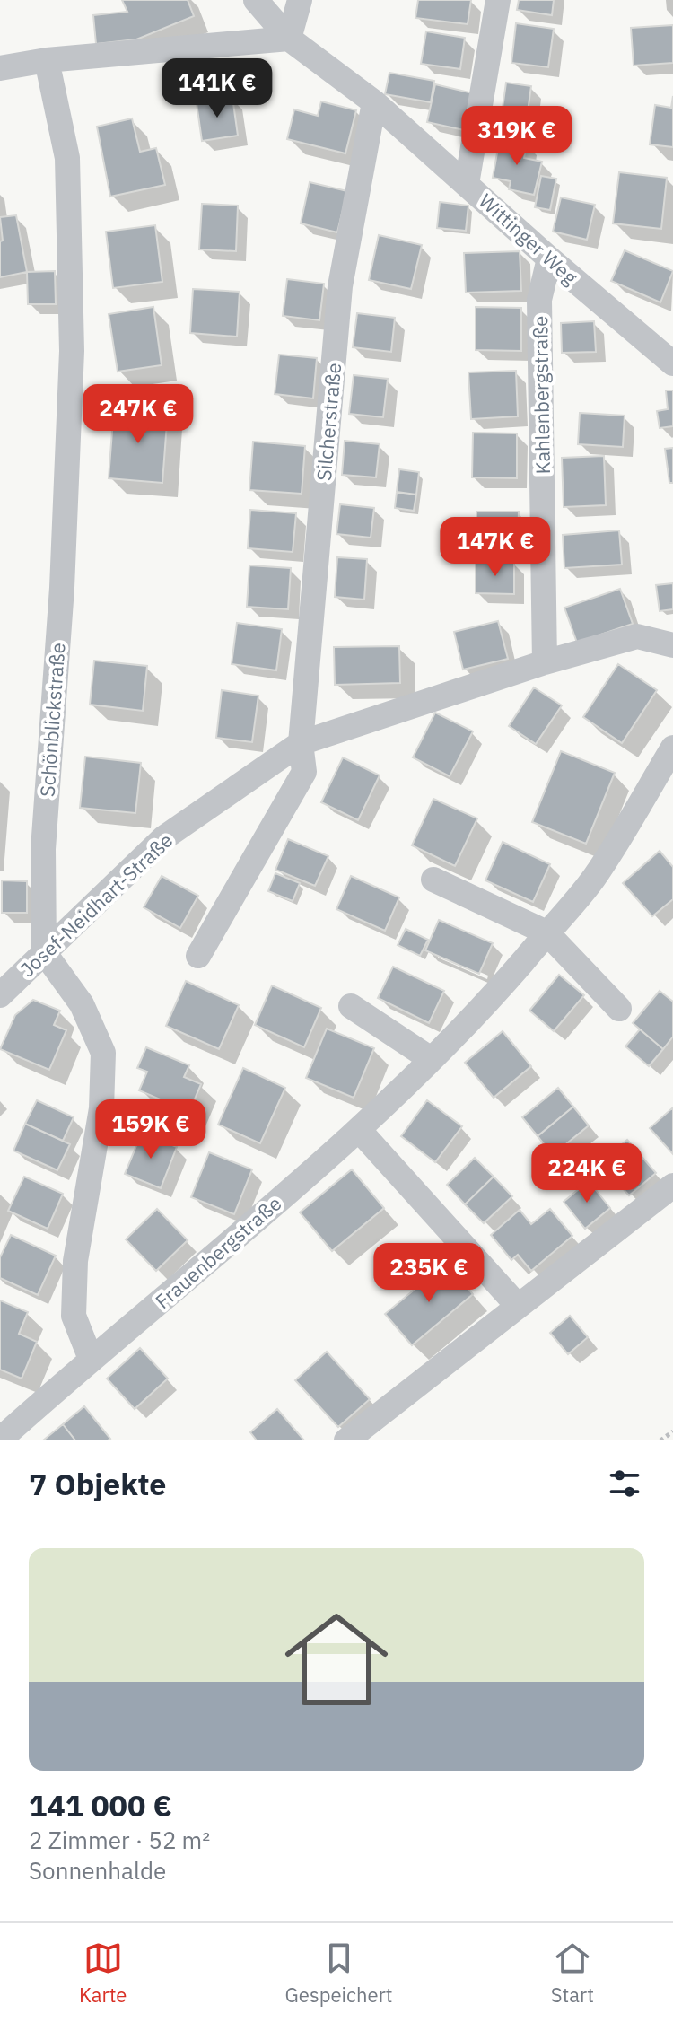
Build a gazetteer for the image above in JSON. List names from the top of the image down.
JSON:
{
  "streets": {
    "street": [
      "Wittinger Weg",
      "Kahlenbergstraße",
      "Silcherstraße",
      "Schönblickstraße",
      "Josef-Neidhart-Straße",
      "Frauenbergstraße"
    ]
  },
  "crossings": [
    ["Wittinger Weg", "Kahlenbergstraße"],
    ["Wittinger Weg", "Silcherstraße"],
    ["Kahlenbergstraße", "Josef-Neidhart-Straße"],
    ["Silcherstraße", "Josef-Neidhart-Straße"],
    ["Schönblickstraße", "Josef-Neidhart-Straße"]
  ],
  "page": {
    "price": [
      "141K €",
      "319K €",
      "247K €",
      "147K €",
      "159K €",
      "224K €",
      "235K €"
    ],
    "heading": "7 Objekte",
    "list": [
      {
        "name": "141 000 €",
        "note": "2 Zimmer · 52 m² · Sonnenhalde"
      }
    ],
    "tabs": ["Karte", "Gespeichert", "Start"]
  }
}
